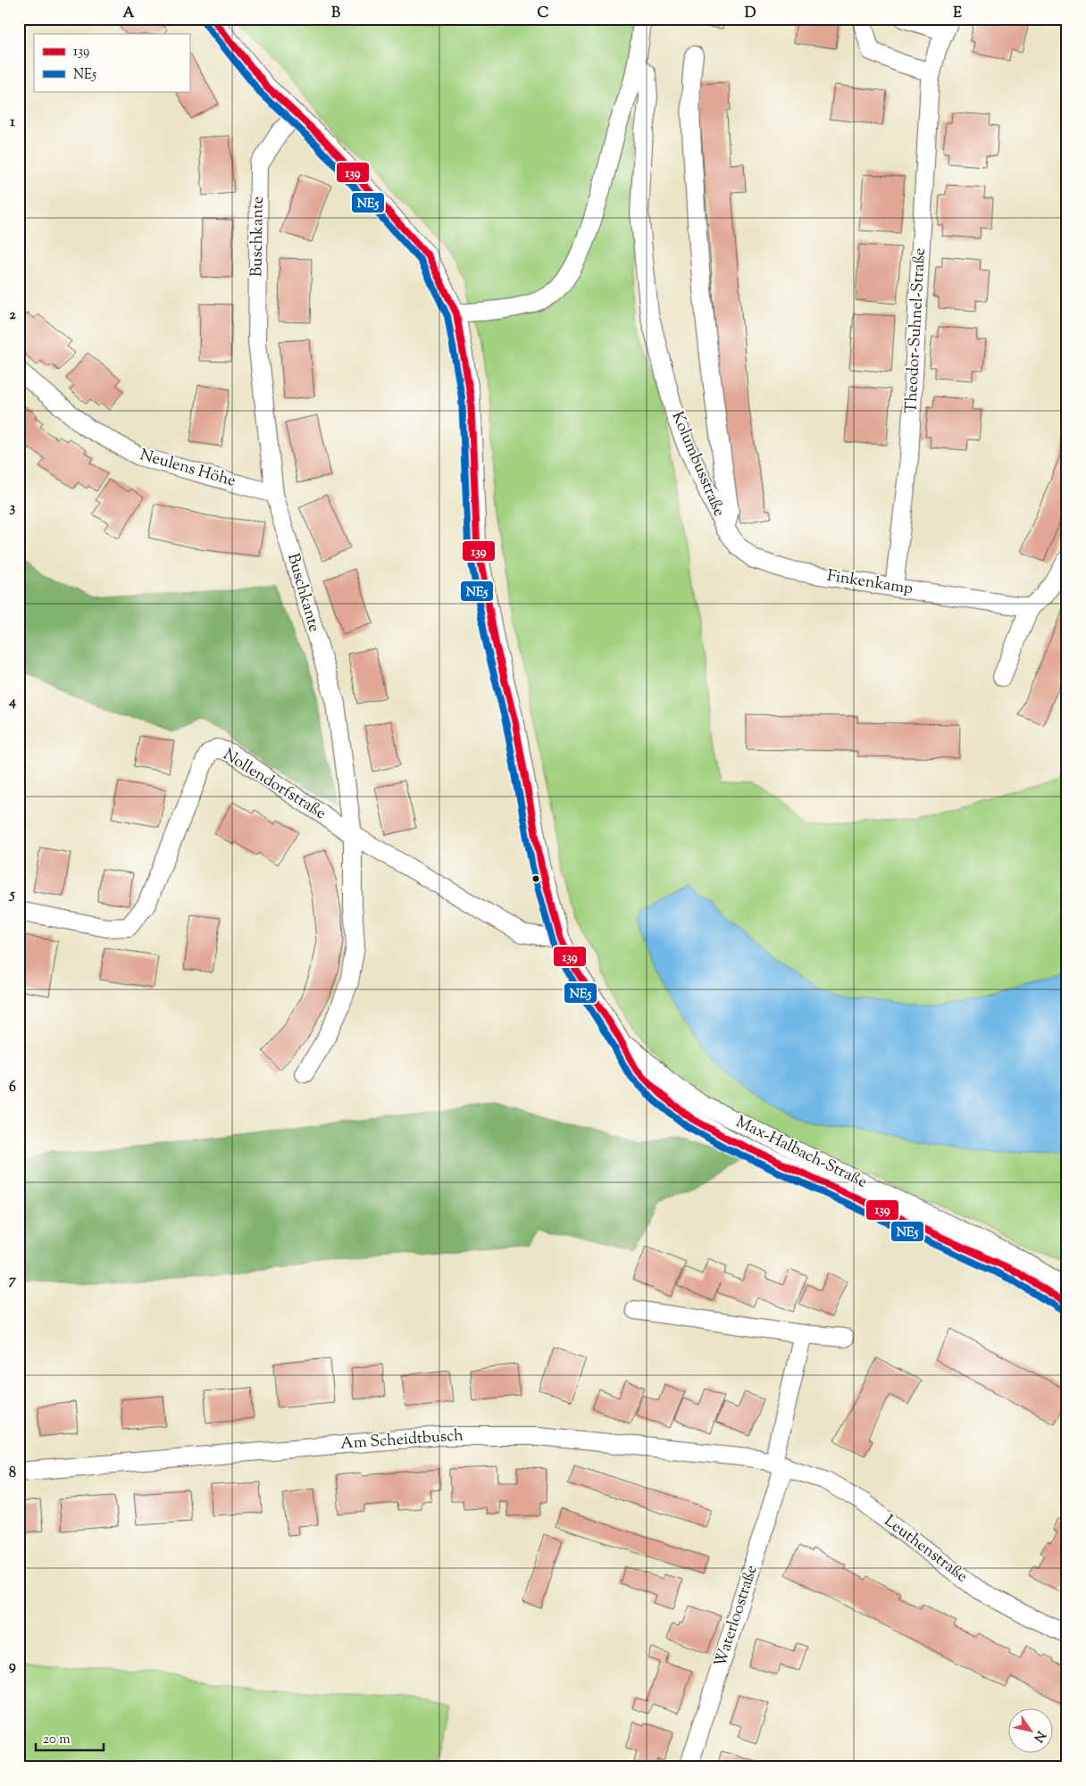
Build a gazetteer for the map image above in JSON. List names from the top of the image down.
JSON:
{
  "streets": {
    "street": [
      "Buschkante",
      "Theodor-Suhnel-Straße",
      "Kolumbusstraße",
      "Neulens Höhe",
      "Finkenkamp",
      "Nollendorfstraße",
      "Max-Halbach-Straße",
      "Am Scheidtbusch",
      "Leuthenstraße",
      "Waterloostraße"
    ]
  },
  "crossings": [
    ["Buschkante", "Neulens Höhe"],
    ["Buschkante", "Nollendorfstraße"],
    ["Buschkante", "Max-Halbach-Straße"],
    ["Theodor-Suhnel-Straße", "Finkenkamp"],
    ["Kolumbusstraße", "Finkenkamp"],
    ["Nollendorfstraße", "Max-Halbach-Straße"],
    ["Am Scheidtbusch", "Leuthenstraße"],
    ["Am Scheidtbusch", "Waterloostraße"],
    ["Leuthenstraße", "Waterloostraße"]
  ],
  "lines": ["transit line 139", "transit line NE5"],
  "legend": ["139", "NE5"],
  "scale_bar": "20 m",
  "north": "bottom right",
  "grid": {
    "columns": [
      "A",
      "B",
      "C",
      "D",
      "E"
    ],
    "rows": [
      "1",
      "2",
      "3",
      "4",
      "5",
      "6",
      "7",
      "8",
      "9"
    ]
  }
}
